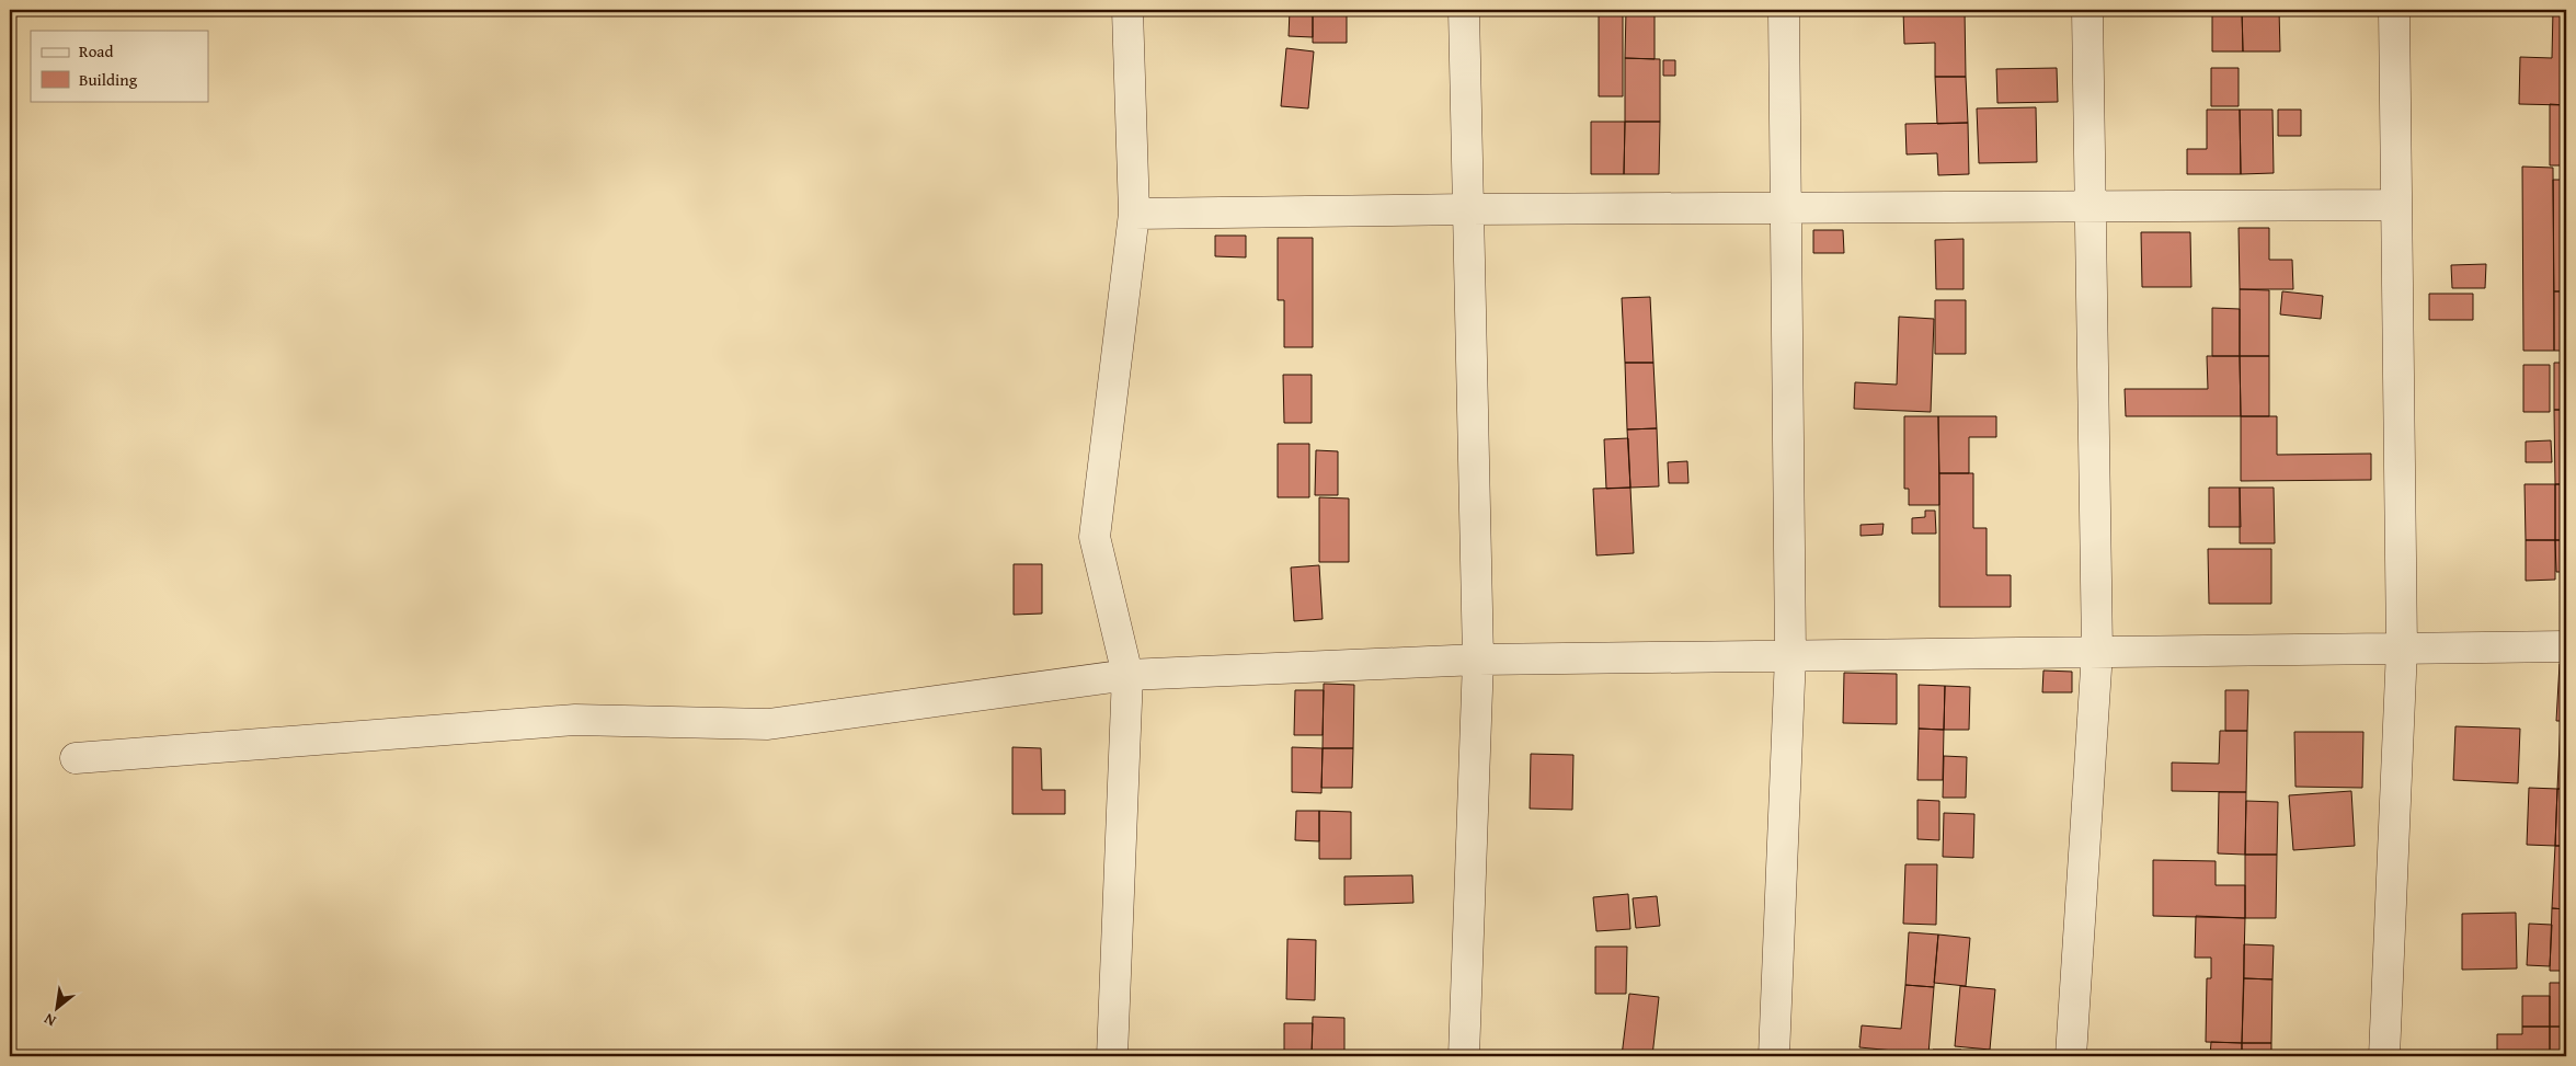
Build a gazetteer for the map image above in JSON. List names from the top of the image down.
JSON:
{
  "legend": ["Road", "Building"],
  "north": "bottom left"
}
